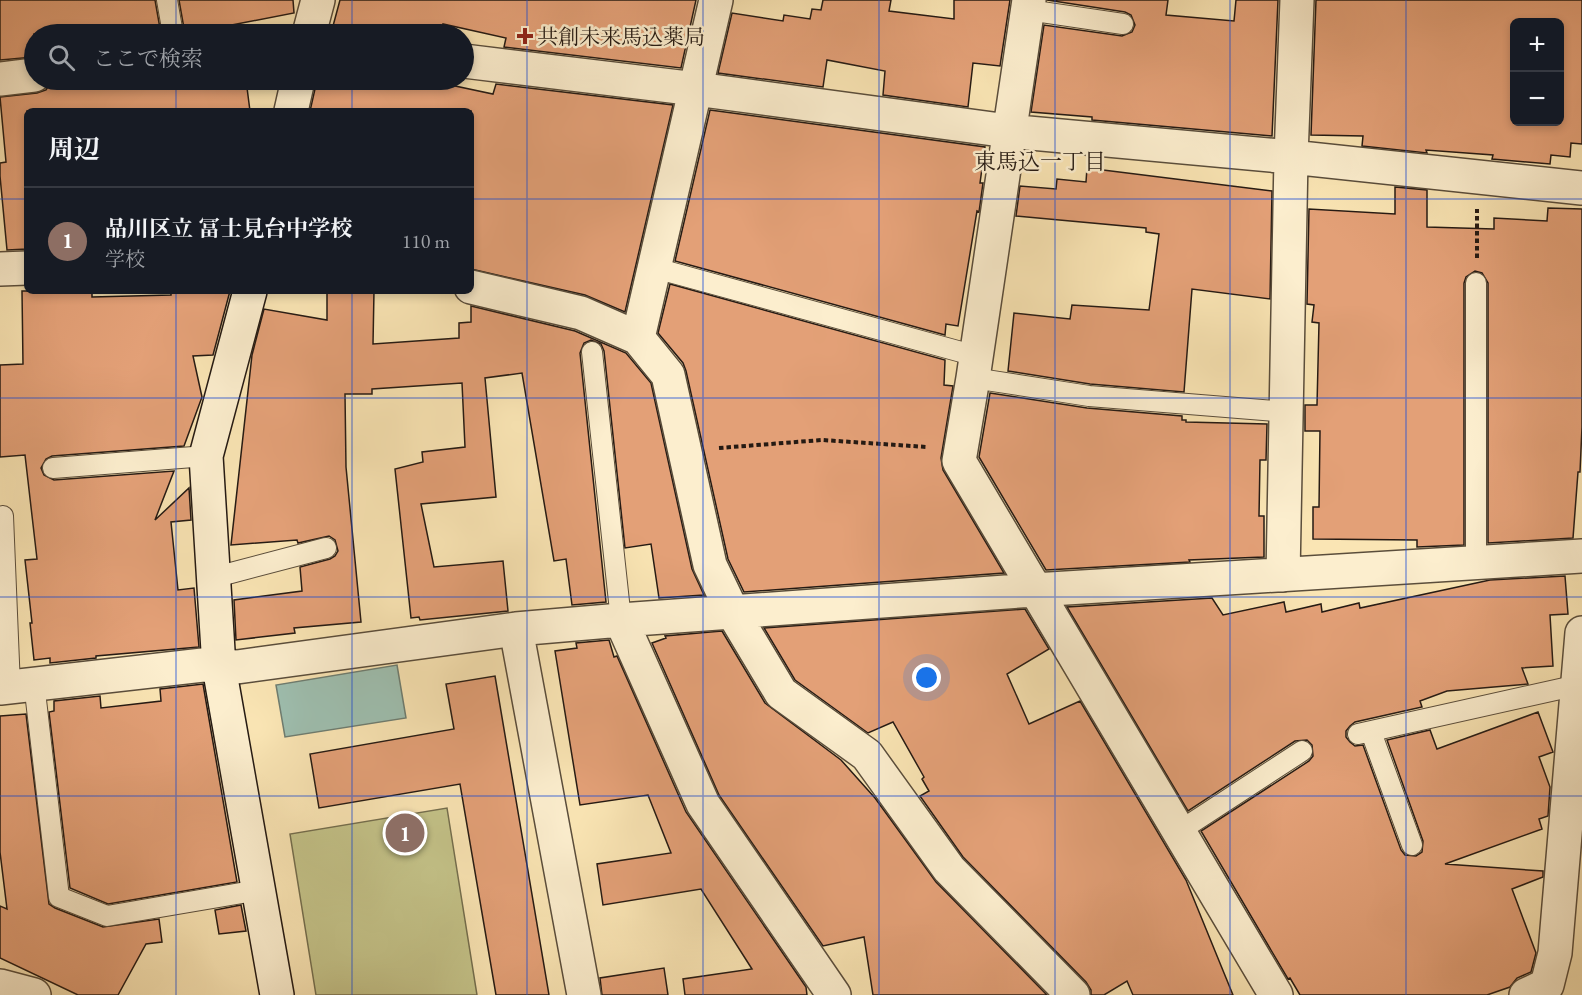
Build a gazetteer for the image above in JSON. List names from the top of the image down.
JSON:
{
  "districts": ["東馬込一丁目"],
  "places": {
    "health": ["共創未来馬込薬局"]
  },
  "page": {
    "map_buttons": ["+", "−"],
    "search": "ここで検索",
    "heading": "周辺",
    "list": [
      {
        "mark": "1",
        "name": "品川区立 冨士見台中学校",
        "note": "学校",
        "value": "110 m"
      }
    ],
    "pins": "1"
  }
}
